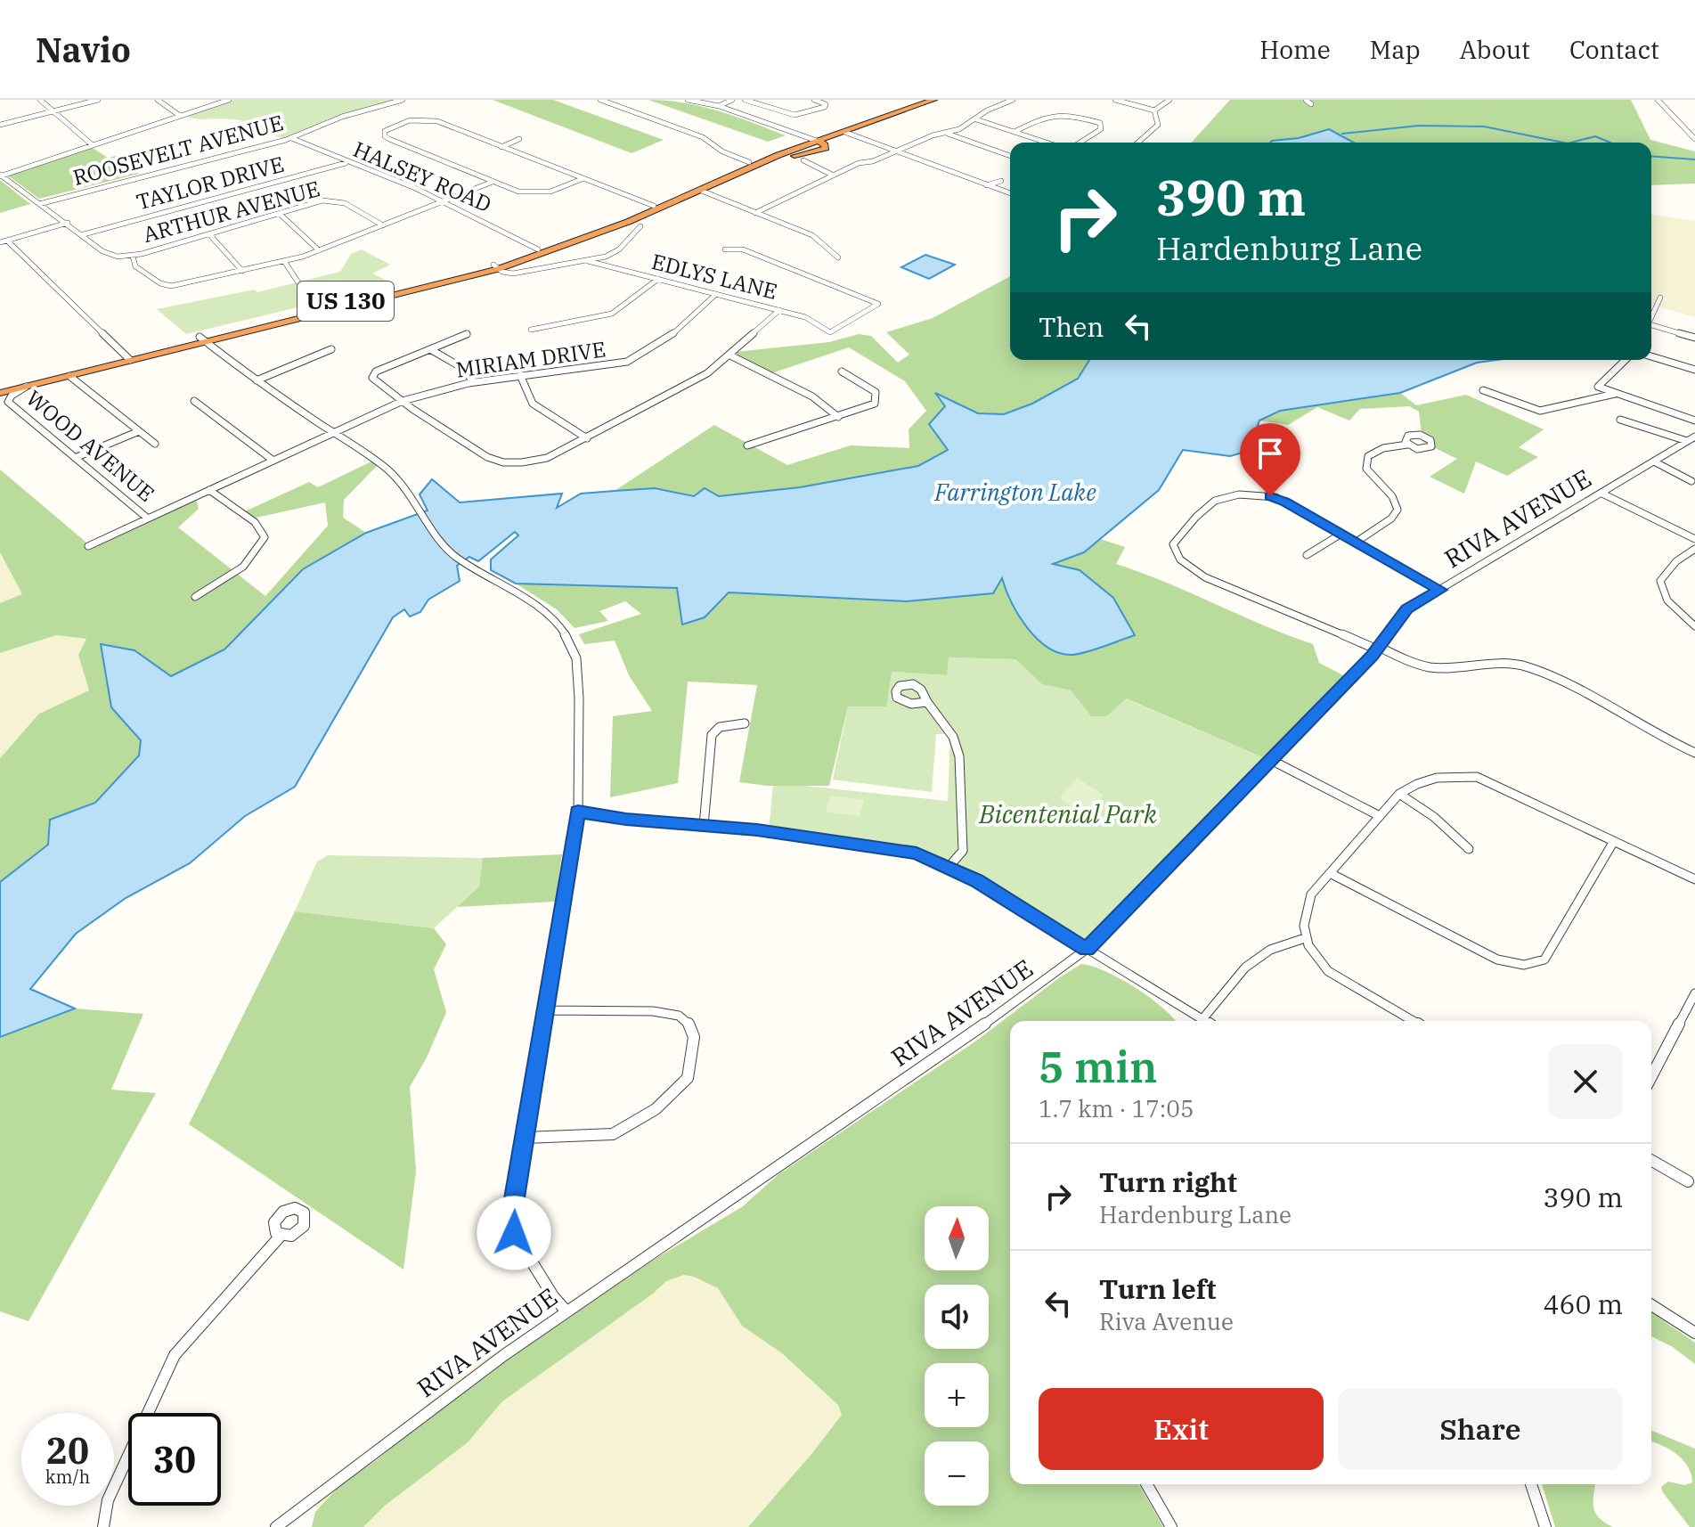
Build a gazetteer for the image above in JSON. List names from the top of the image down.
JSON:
{
  "streets": {
    "highway": ["US 130"],
    "street": [
      "ROOSEVELT AVENUE",
      "HALSEY ROAD",
      "TAYLOR DRIVE",
      "ARTHUR AVENUE",
      "EDLYS LANE",
      "MIRIAM DRIVE",
      "WOOD AVENUE",
      "RIVA AVENUE"
    ]
  },
  "crossings": [
    ["ROOSEVELT AVENUE", "HALSEY ROAD"],
    ["HALSEY ROAD", "TAYLOR DRIVE"],
    ["HALSEY ROAD", "US 130"],
    ["EDLYS LANE", "MIRIAM DRIVE"],
    ["US 130", "WOOD AVENUE"],
    ["MIRIAM DRIVE", "WOOD AVENUE"]
  ],
  "water": ["Farrington Lake"],
  "parks": ["Bicentenial Park"],
  "north": "top",
  "page": {
    "header": "Navio",
    "nav": [
      "Home",
      "Map",
      "About",
      "Contact"
    ],
    "turn": ["390 m", "Hardenburg Lane"],
    "then": "Then",
    "heading": ["5 min", "1.7 km · 17:05"],
    "list": [
      {
        "name": "Turn right",
        "note": "Hardenburg Lane",
        "value": "390 m"
      },
      {
        "name": "Turn left",
        "note": "Riva Avenue",
        "value": "460 m"
      }
    ],
    "map_buttons": ["+", "−"],
    "buttons": ["Exit", "Share"],
    "speed": "20 km/h",
    "limit": "30"
  }
}
